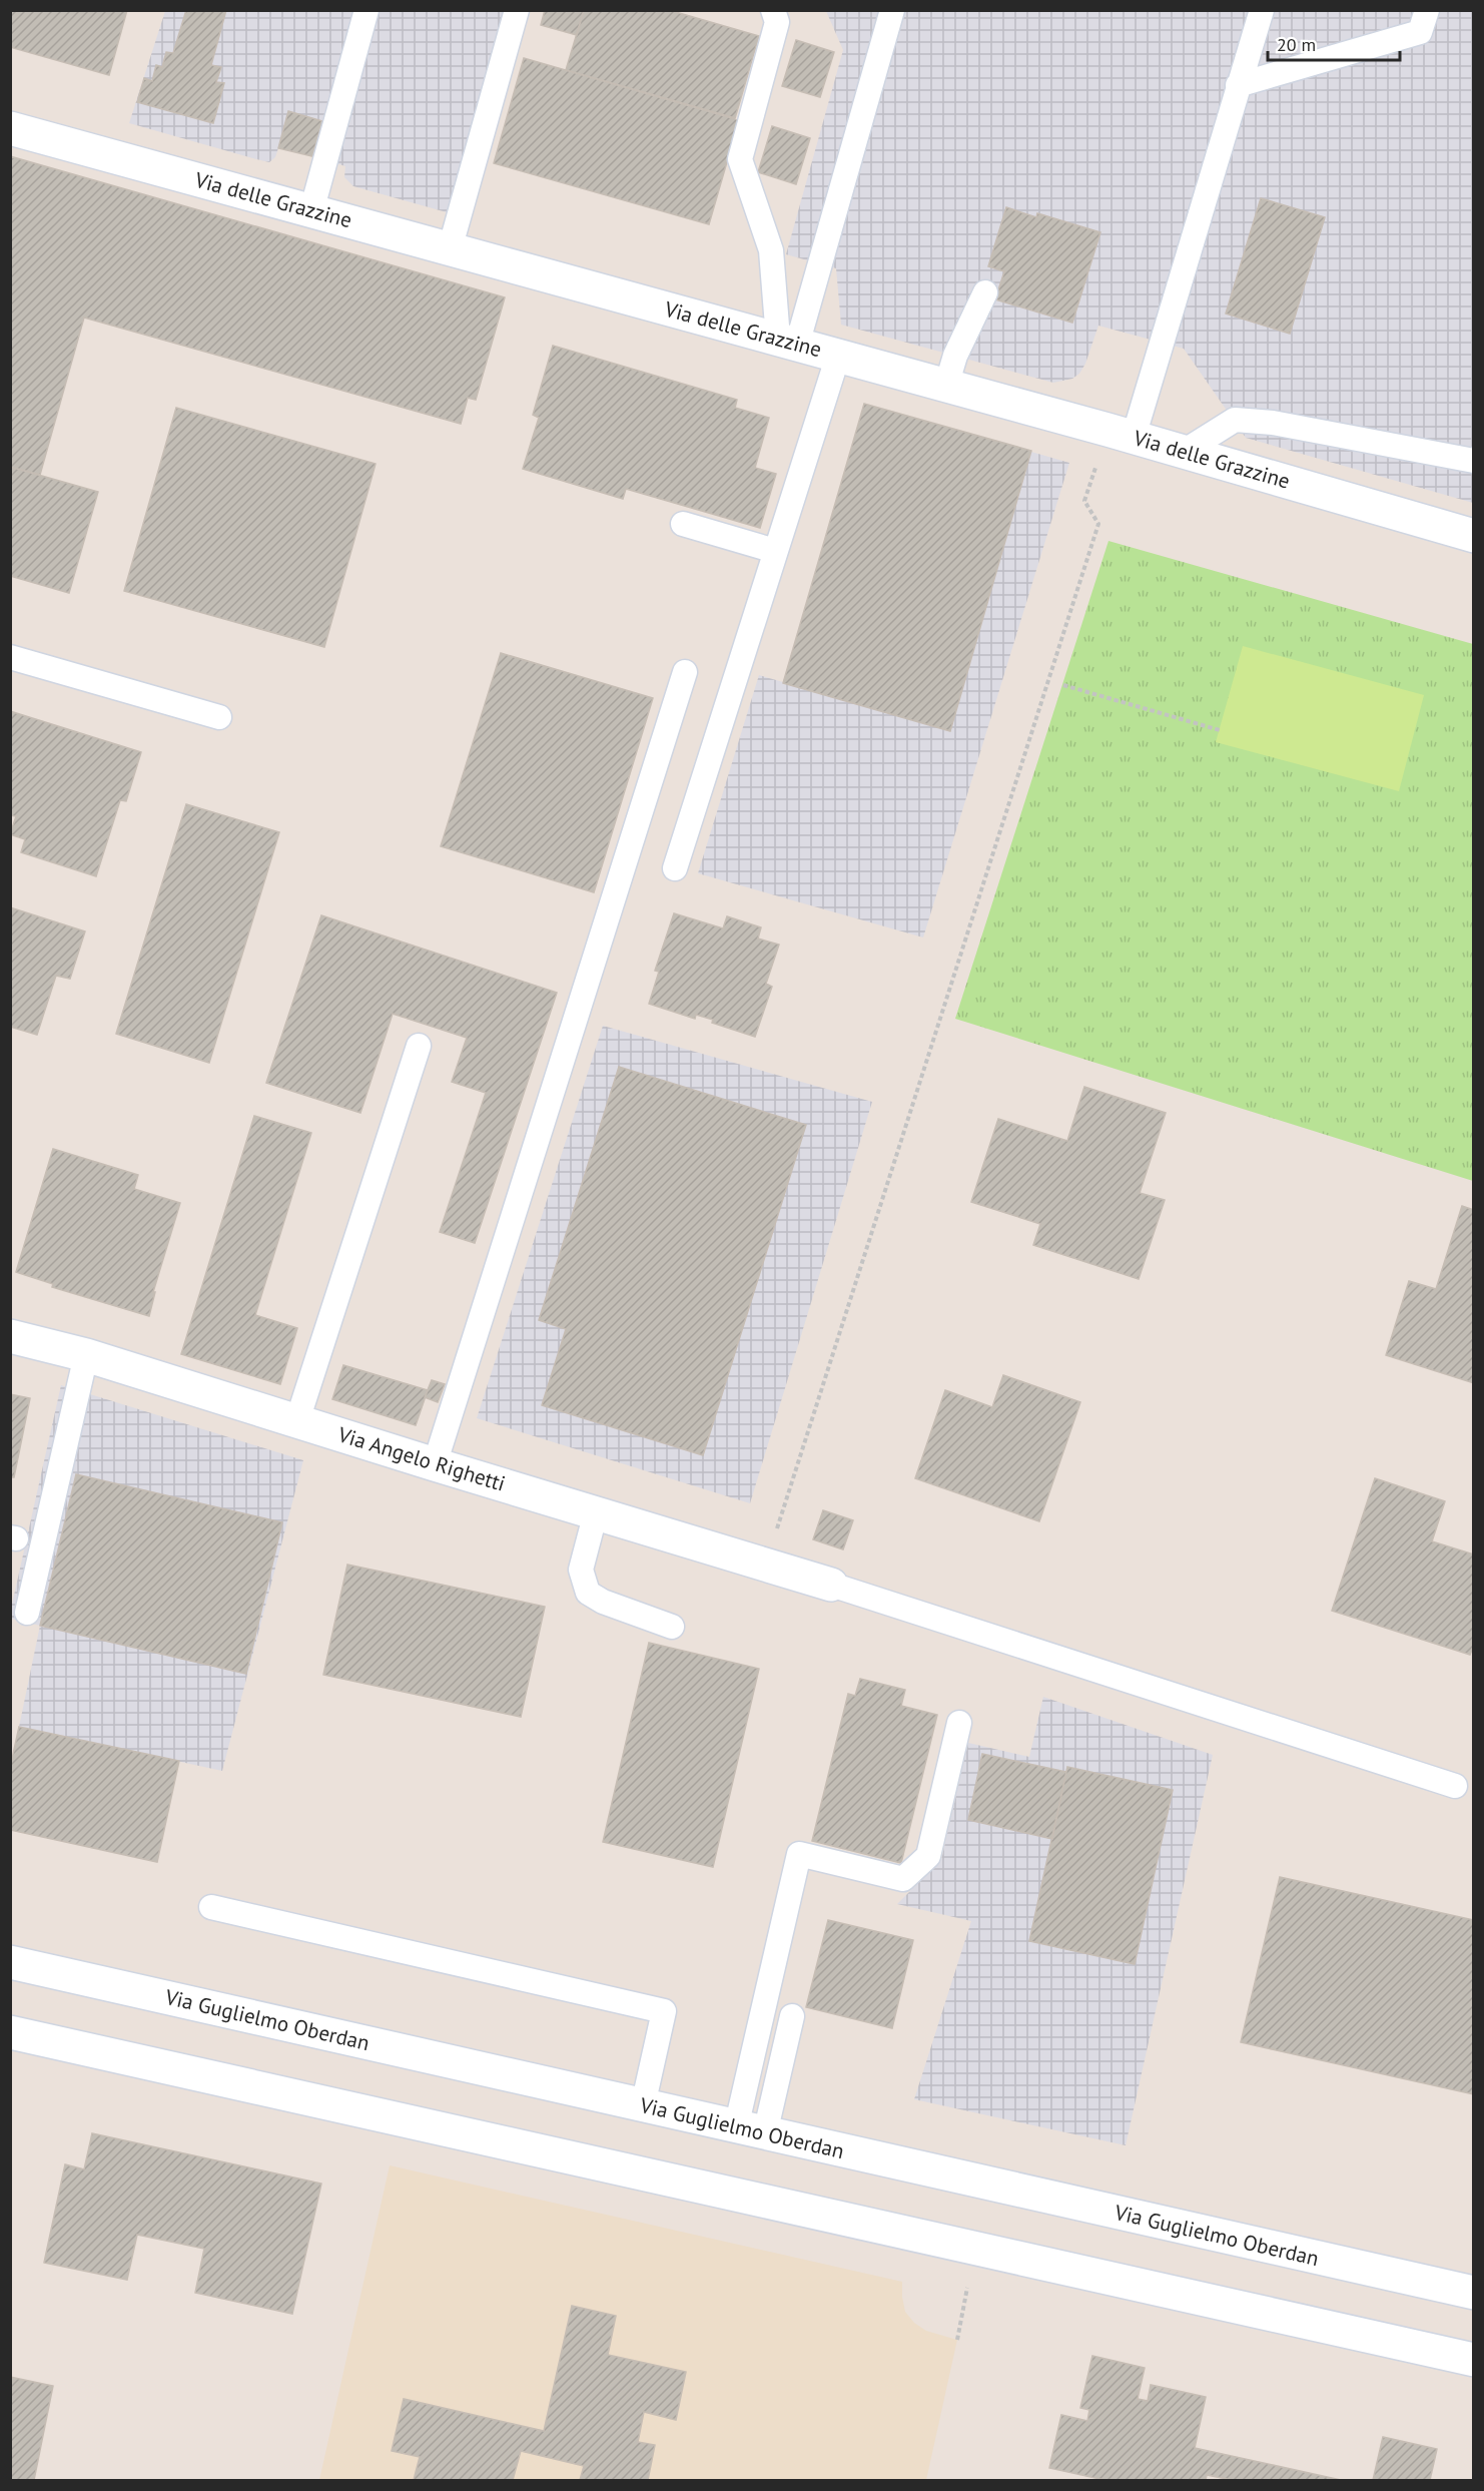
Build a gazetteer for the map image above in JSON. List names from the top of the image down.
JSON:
{
  "streets": {
    "main road": ["Via delle Grazzine", "Via Angelo Righetti", "Via Guglielmo Oberdan"]
  },
  "scale_bar": "20 m"
}
